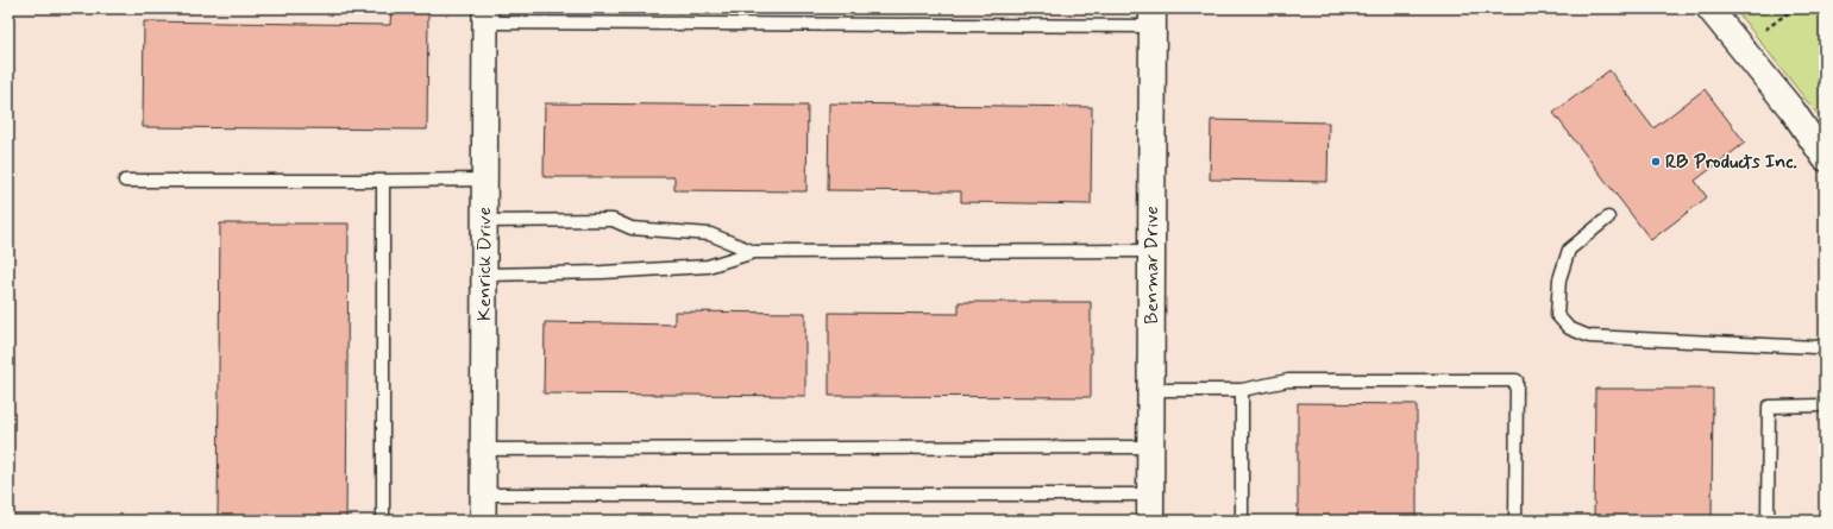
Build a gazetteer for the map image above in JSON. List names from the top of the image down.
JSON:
{
  "streets": {
    "street": ["Kenrick Drive", "Benmar Drive"]
  },
  "places": ["RB Products Inc."]
}
